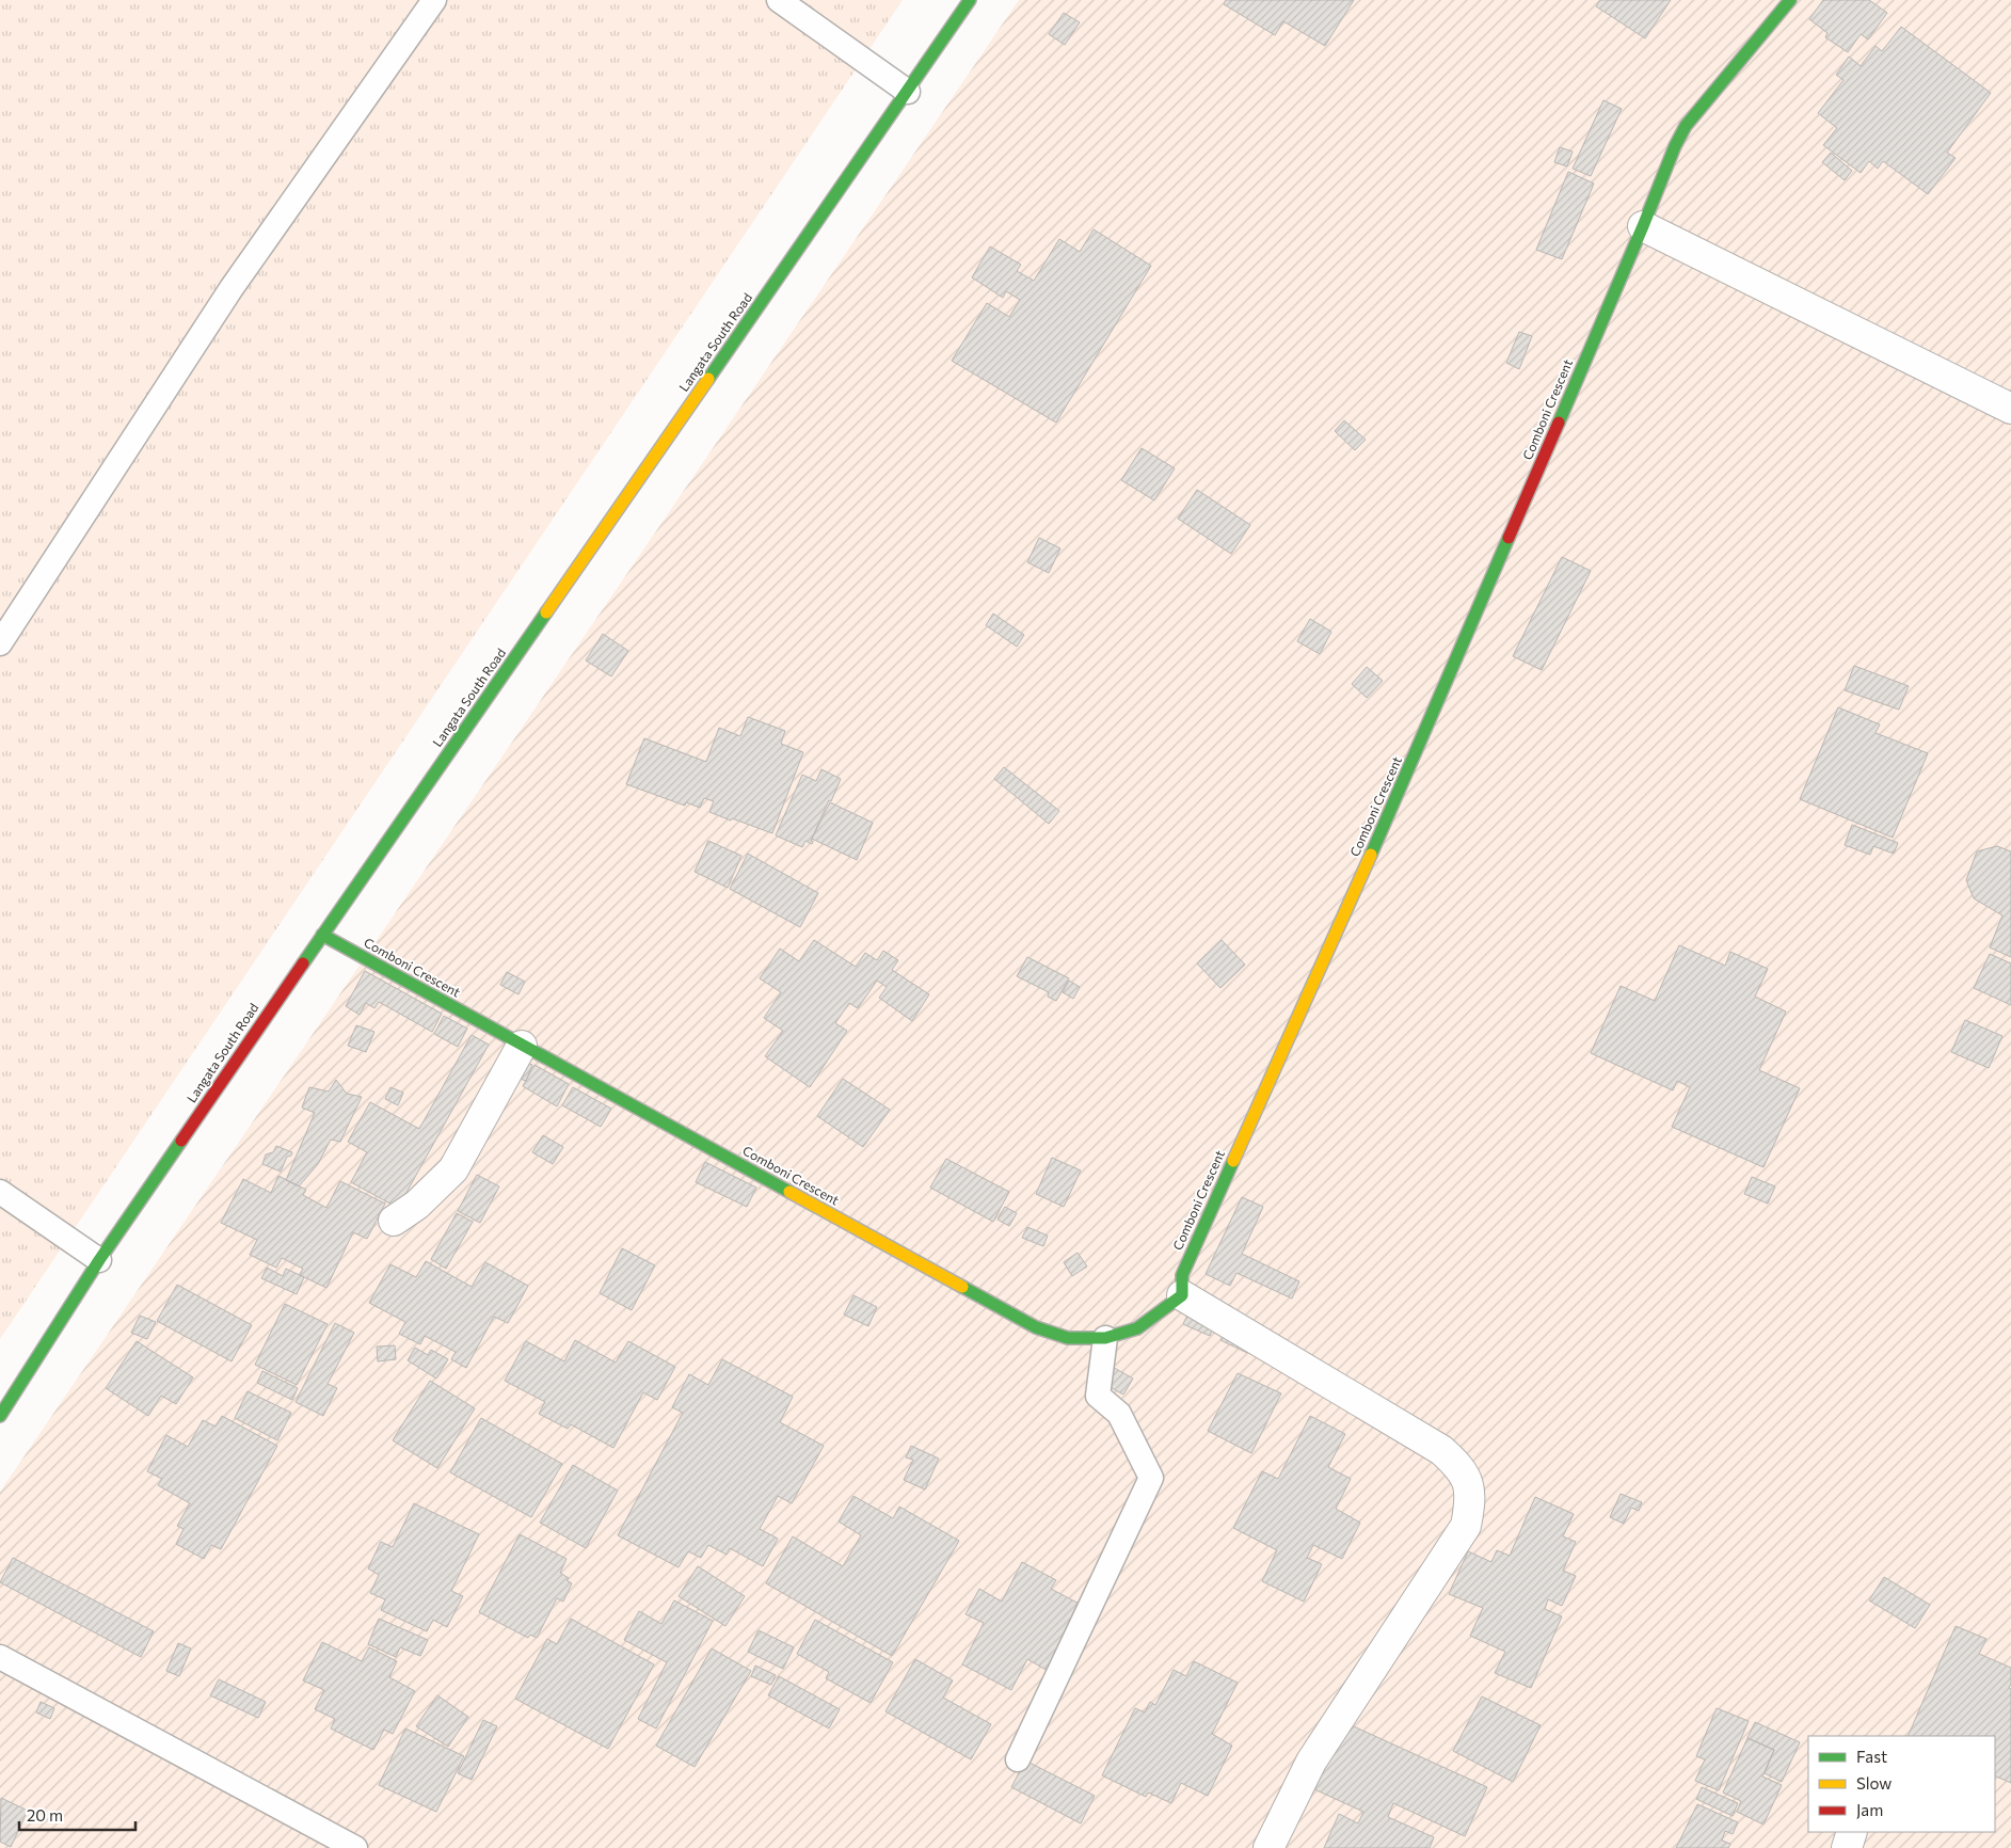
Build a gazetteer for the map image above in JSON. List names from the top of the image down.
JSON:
{
  "streets": {
    "street": ["Langata South Road", "Comboni Crescent"]
  },
  "crossings": [
    ["Langata South Road", "Comboni Crescent"]
  ],
  "legend": ["Fast", "Slow", "Jam"],
  "scale_bar": "20 m"
}
